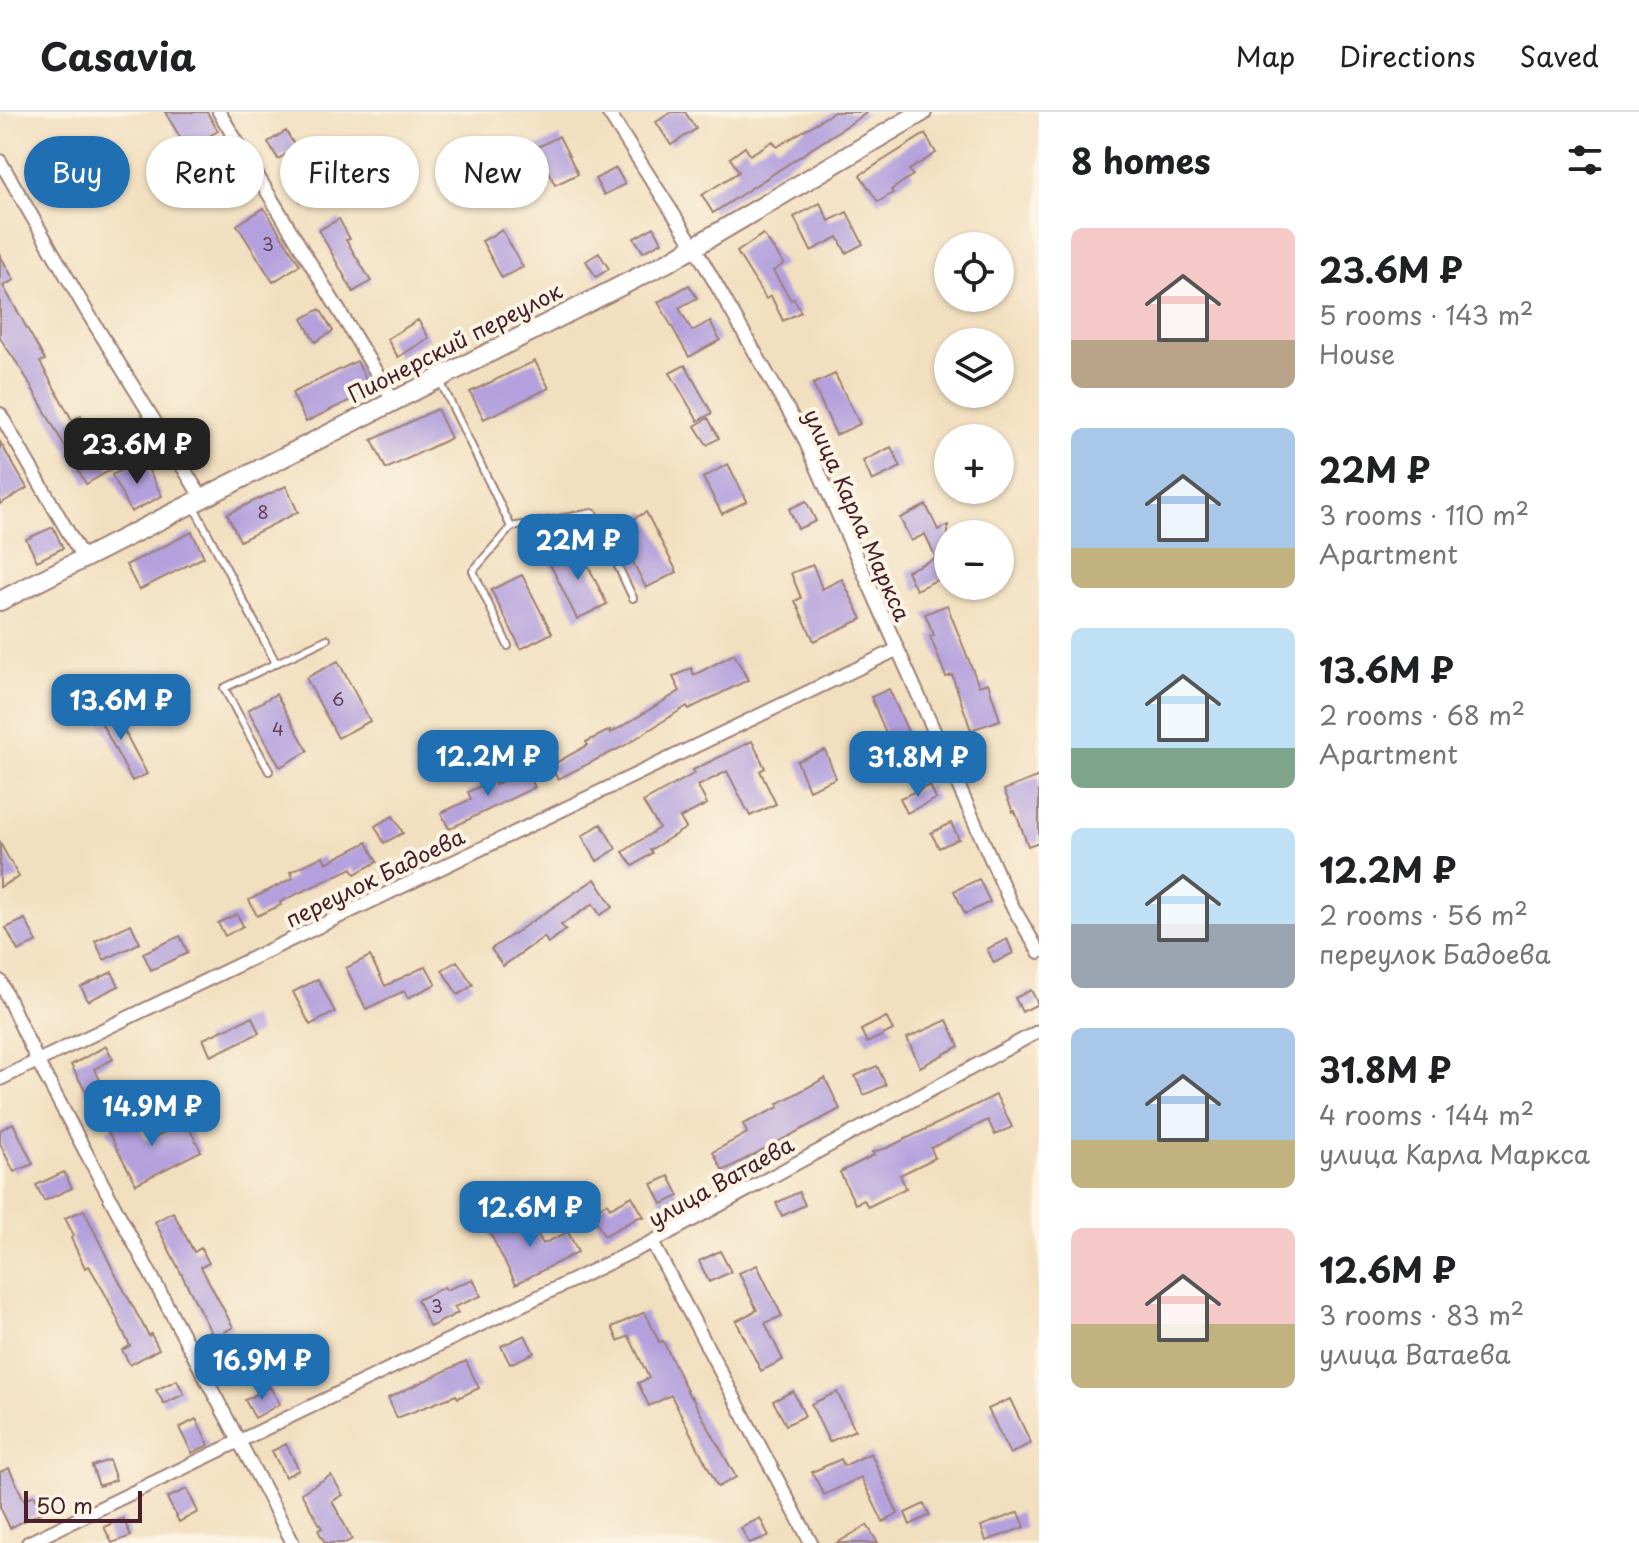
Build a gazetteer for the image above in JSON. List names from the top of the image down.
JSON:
{
  "streets": {
    "street": [
      "Пионерский переулок",
      "улица Карла Маркса",
      "переулок Бадоева",
      "улица Ватаева"
    ]
  },
  "crossings": [
    ["Пионерский переулок", "улица Карла Маркса"],
    ["улица Карла Маркса", "переулок Бадоева"]
  ],
  "house_numbers": [
    "3",
    "8",
    "6",
    "4",
    "3"
  ],
  "scale_bar": "50 m",
  "page": {
    "header": "Casavia",
    "nav": ["Map", "Directions", "Saved"],
    "heading": "8 homes",
    "chip": [
      "Buy",
      "Rent",
      "Filters",
      "New"
    ],
    "list": [
      {
        "name": "23.6M ₽",
        "note": "5 rooms · 143 m² · House"
      },
      {
        "name": "22M ₽",
        "note": "3 rooms · 110 m² · Apartment"
      },
      {
        "name": "13.6M ₽",
        "note": "2 rooms · 68 m² · Apartment"
      },
      {
        "name": "12.2M ₽",
        "note": "2 rooms · 56 m² · переулок Бадоева"
      },
      {
        "name": "31.8M ₽",
        "note": "4 rooms · 144 m² · улица Карла Маркса"
      },
      {
        "name": "12.6M ₽",
        "note": "3 rooms · 83 m² · улица Ватаева"
      }
    ],
    "map_buttons": ["+", "−"],
    "price": [
      "23.6M ₽",
      "22M ₽",
      "13.6M ₽",
      "12.2M ₽",
      "31.8M ₽",
      "14.9M ₽",
      "12.6M ₽",
      "16.9M ₽"
    ],
    "scale": "50 m"
  }
}
